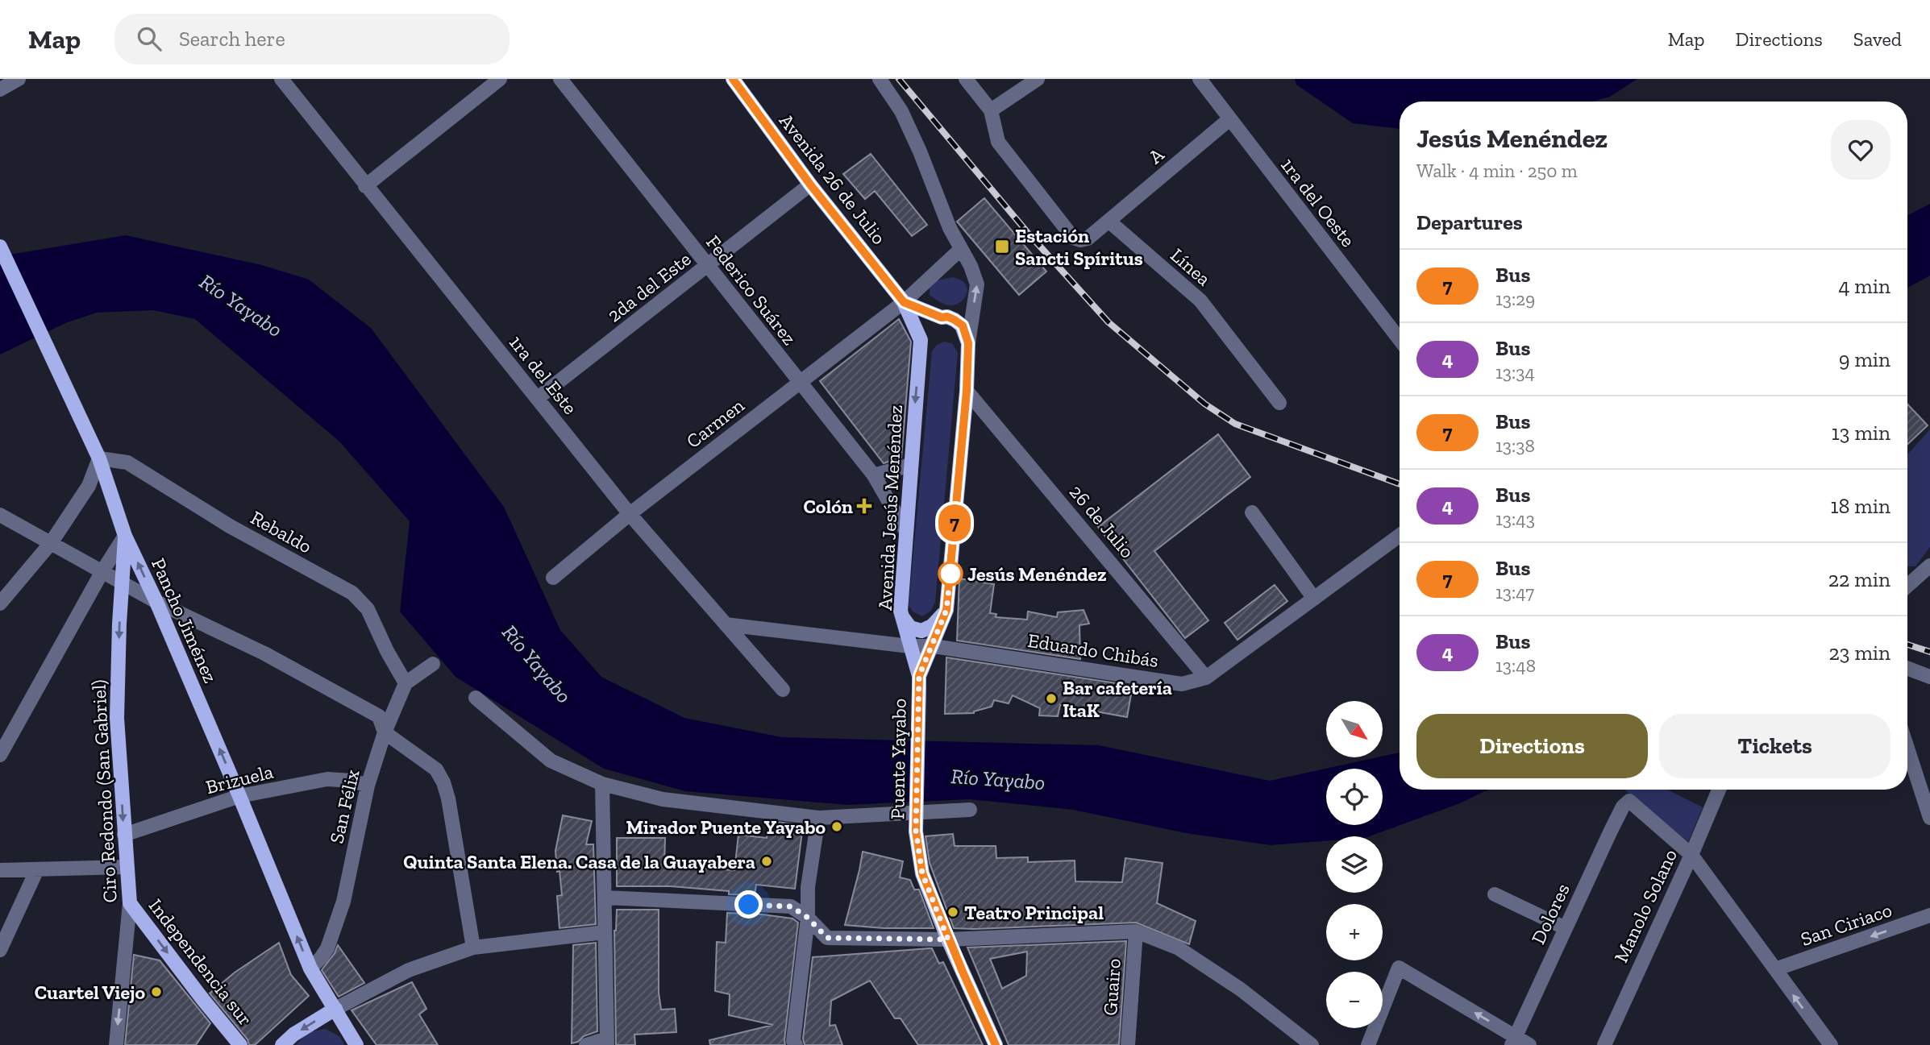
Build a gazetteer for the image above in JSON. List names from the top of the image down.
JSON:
{
  "streets": {
    "main road": [
      "Avenida 26 de Julio",
      "Avenida Jesús Menéndez",
      "Pancho Jiménez",
      "Puente Yayabo",
      "Ciro Redondo (San Gabriel)",
      "Independencia sur"
    ],
    "street": [
      "A",
      "1ra del Oeste",
      "Línea",
      "2da del Este",
      "Federico Suárez",
      "1ra del Este",
      "Carmen",
      "26 de Julio",
      "Rebaldo",
      "Eduardo Chibás",
      "Brizuela",
      "San Félix",
      "Manolo Solano",
      "Dolores",
      "San Ciriaco",
      "Guairo"
    ]
  },
  "crossings": [
    ["A", "1ra del Oeste"],
    ["A", "Línea"],
    ["Avenida 26 de Julio", "2da del Este"],
    ["Avenida 26 de Julio", "Carmen"],
    ["Avenida 26 de Julio", "Avenida Jesús Menéndez"],
    ["2da del Este", "Federico Suárez"],
    ["2da del Este", "1ra del Este"],
    ["Federico Suárez", "Carmen"],
    ["Federico Suárez", "Avenida Jesús Menéndez"],
    ["1ra del Este", "Carmen"],
    ["1ra del Este", "Eduardo Chibás"],
    ["Avenida Jesús Menéndez", "Eduardo Chibás"],
    ["Avenida Jesús Menéndez", "Puente Yayabo"],
    ["26 de Julio", "Eduardo Chibás"],
    ["Rebaldo", "Pancho Jiménez"],
    ["Rebaldo", "San Félix"],
    ["Pancho Jiménez", "Brizuela"],
    ["Pancho Jiménez", "Ciro Redondo (San Gabriel)"],
    ["Pancho Jiménez", "San Félix"],
    ["Brizuela", "Ciro Redondo (San Gabriel)"],
    ["Brizuela", "San Félix"],
    ["Ciro Redondo (San Gabriel)", "Independencia sur"],
    ["Manolo Solano", "Dolores"]
  ],
  "one_way": [
    "Pancho Jiménez",
    "Ciro Redondo (San Gabriel)",
    "San Ciriaco",
    "Independencia sur"
  ],
  "water": ["Río Yayabo"],
  "places": {
    "transit": ["Estación Sancti Spíritus"],
    "health": ["Colón"],
    "other": [
      "Jesús Menéndez",
      "Bar cafetería ItaK",
      "Mirador Puente Yayabo",
      "Quinta Santa Elena. Casa de la Guayabera",
      "Teatro Principal",
      "Cuartel Viejo"
    ]
  },
  "lines": ["bus line 7"],
  "north": "bottom right",
  "page": {
    "header": "Map",
    "search": "Search here",
    "nav": ["Map", "Directions", "Saved"],
    "on_map": "7",
    "heading": [
      ["Jesús Menéndez", "Walk · 4 min · 250 m"],
      "Departures"
    ],
    "list": [
      {
        "mark": "7",
        "name": "Bus",
        "note": "13:29",
        "value": "4 min"
      },
      {
        "mark": "4",
        "name": "Bus",
        "note": "13:34",
        "value": "9 min"
      },
      {
        "mark": "7",
        "name": "Bus",
        "note": "13:38",
        "value": "13 min"
      },
      {
        "mark": "4",
        "name": "Bus",
        "note": "13:43",
        "value": "18 min"
      },
      {
        "mark": "7",
        "name": "Bus",
        "note": "13:47",
        "value": "22 min"
      },
      {
        "mark": "4",
        "name": "Bus",
        "note": "13:48",
        "value": "23 min"
      }
    ],
    "map_buttons": ["+", "−"],
    "buttons": ["Directions", "Tickets"]
  }
}
